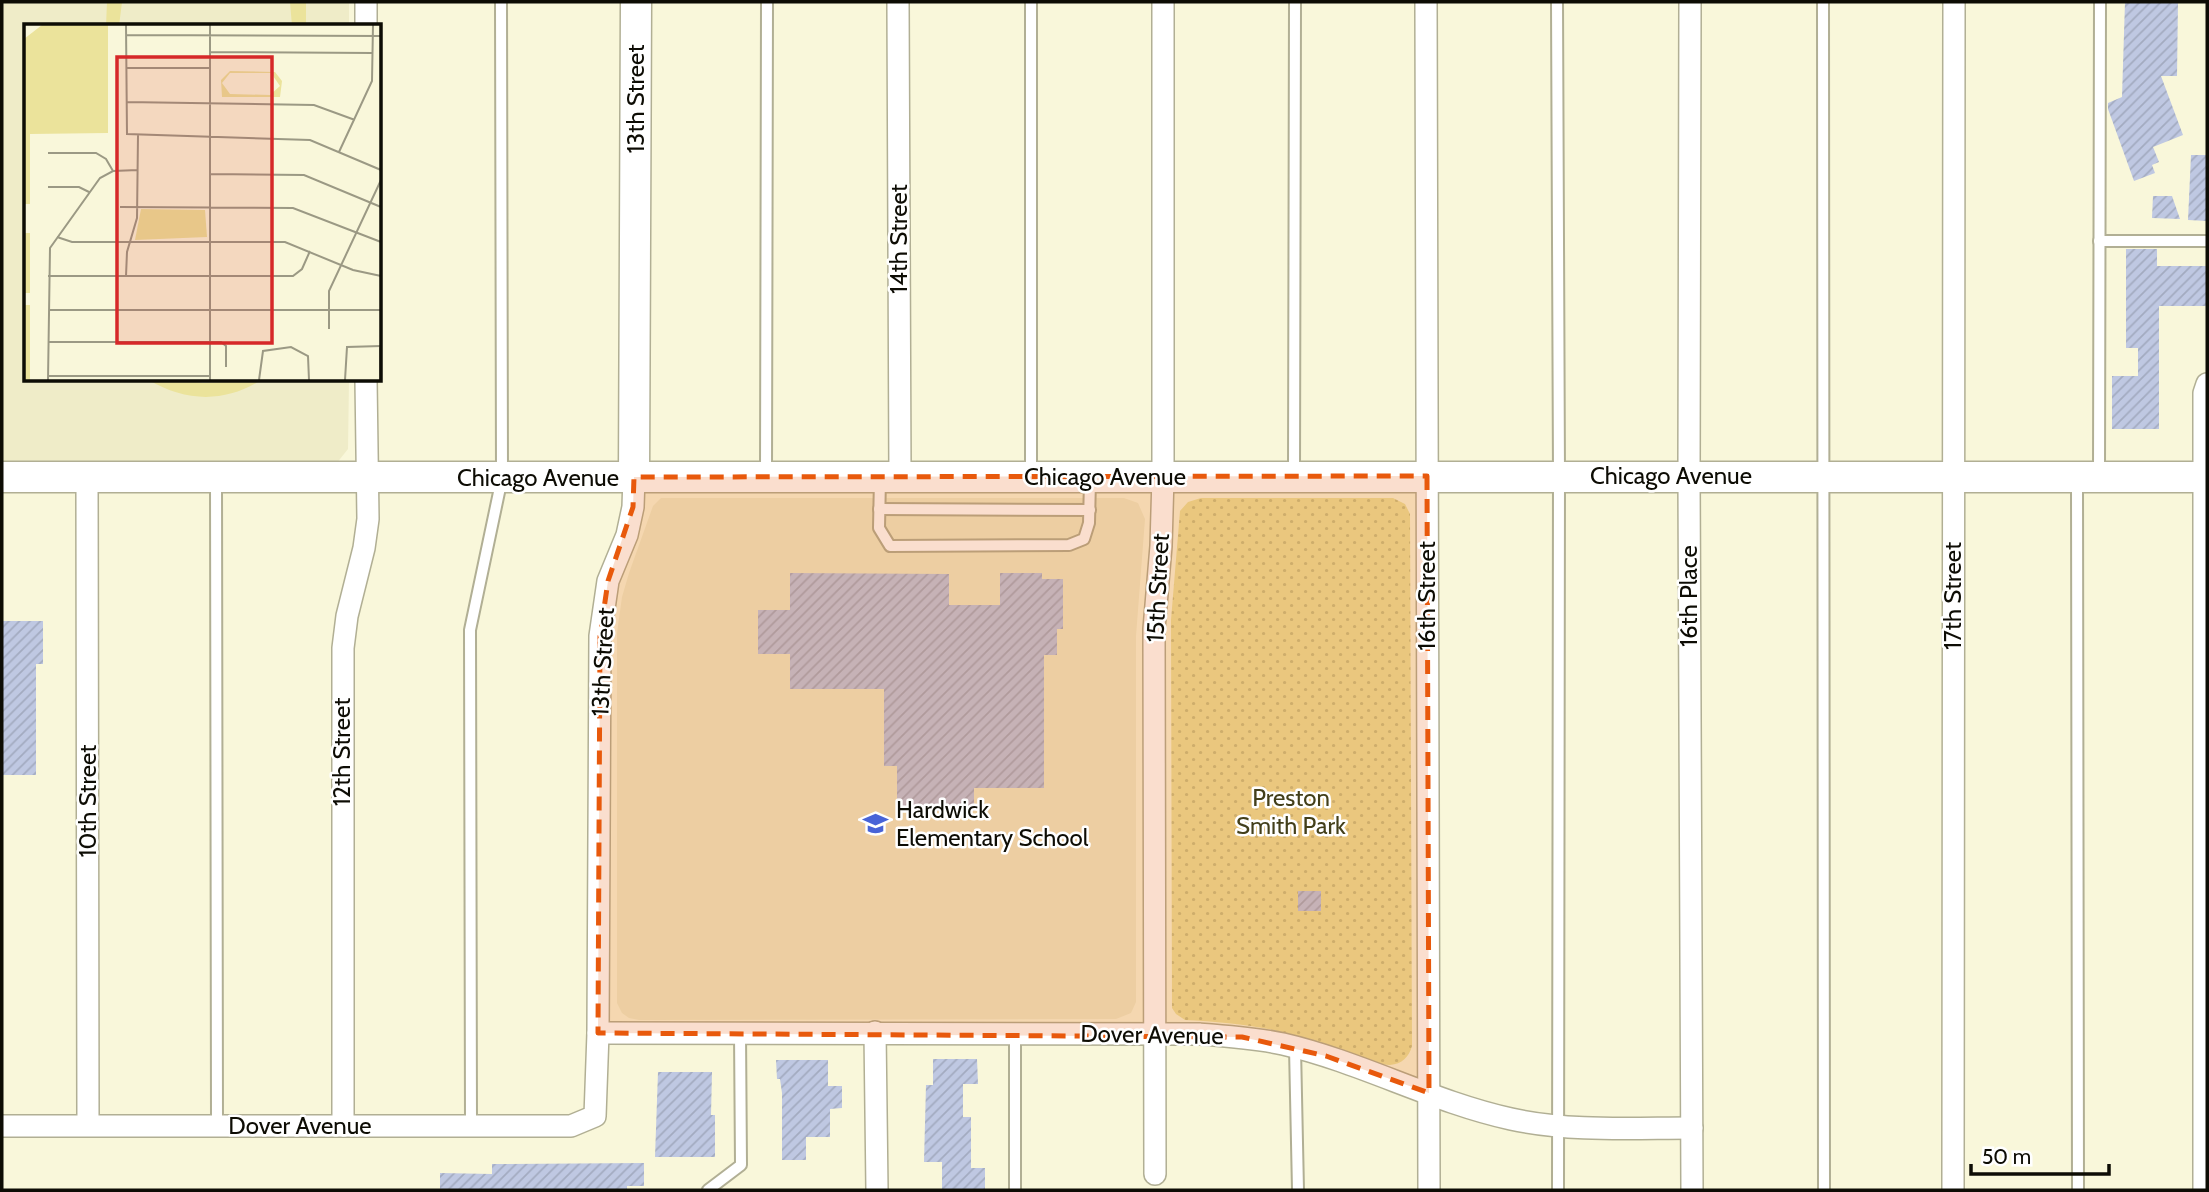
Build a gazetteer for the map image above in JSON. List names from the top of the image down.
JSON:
{
  "streets": {
    "street": [
      "13th Street",
      "14th Street",
      "Chicago Avenue",
      "15th Street",
      "16th Street",
      "16th Place",
      "17th Street",
      "12th Street",
      "10th Street",
      "Dover Avenue"
    ]
  },
  "crossings": [
    ["13th Street", "Chicago Avenue"],
    ["13th Street", "Dover Avenue"],
    ["14th Street", "Chicago Avenue"],
    ["Chicago Avenue", "15th Street"],
    ["Chicago Avenue", "16th Street"],
    ["Chicago Avenue", "16th Place"],
    ["Chicago Avenue", "17th Street"],
    ["Chicago Avenue", "12th Street"],
    ["Chicago Avenue", "10th Street"],
    ["15th Street", "Dover Avenue"],
    ["16th Street", "Dover Avenue"],
    ["16th Place", "Dover Avenue"],
    ["12th Street", "Dover Avenue"],
    ["10th Street", "Dover Avenue"]
  ],
  "parks": ["Preston Smith Park"],
  "places": {
    "school or university": ["Hardwick Elementary School"]
  },
  "scale_bar": "50 m"
}
